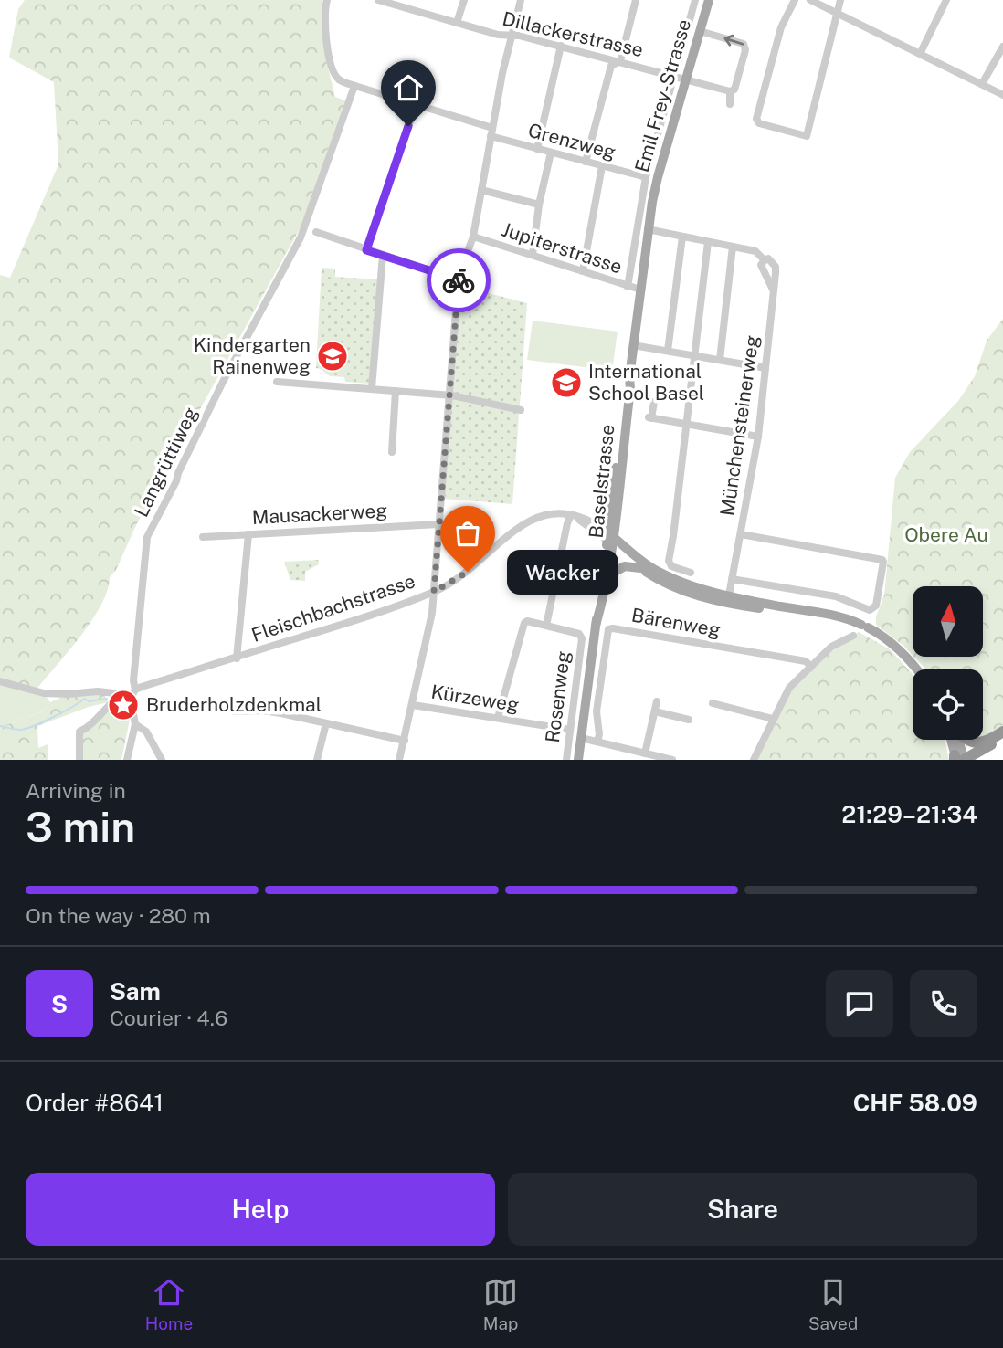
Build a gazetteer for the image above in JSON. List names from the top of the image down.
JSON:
{
  "streets": {
    "main road": ["Emil Frey-Strasse", "Baselstrasse"],
    "street": [
      "Dillackerstrasse",
      "Grenzweg",
      "Jupiterstrasse",
      "Münchensteinerweg",
      "Langrüttiweg",
      "Mausackerweg",
      "Fleischbachstrasse",
      "Bärenweg",
      "Rosenweg",
      "Kürzeweg"
    ]
  },
  "crossings": [
    ["Dillackerstrasse", "Emil Frey-Strasse"],
    ["Emil Frey-Strasse", "Baselstrasse"],
    ["Grenzweg", "Langrüttiweg"],
    ["Jupiterstrasse", "Baselstrasse"],
    ["Langrüttiweg", "Fleischbachstrasse"],
    ["Baselstrasse", "Fleischbachstrasse"],
    ["Fleischbachstrasse", "Rosenweg"],
    ["Rosenweg", "Kürzeweg"]
  ],
  "parks": ["Obere Au"],
  "places": {
    "school or university": ["Kindergarten Rainenweg", "International School Basel"],
    "other": ["Wacker"],
    "place": ["Bruderholzdenkmal"]
  },
  "north": "top",
  "page": {
    "bubble": "Wacker",
    "heading": ["3 min", "Arriving in", "21:29–21:34"],
    "panel": [
      "Sam",
      "Courier · 4.6",
      "Order #8641",
      "CHF 58.09"
    ],
    "bar": "On the way · 280 m",
    "round": "S",
    "buttons": ["Help", "Share"],
    "tabs": ["Home", "Map", "Saved"]
  }
}
